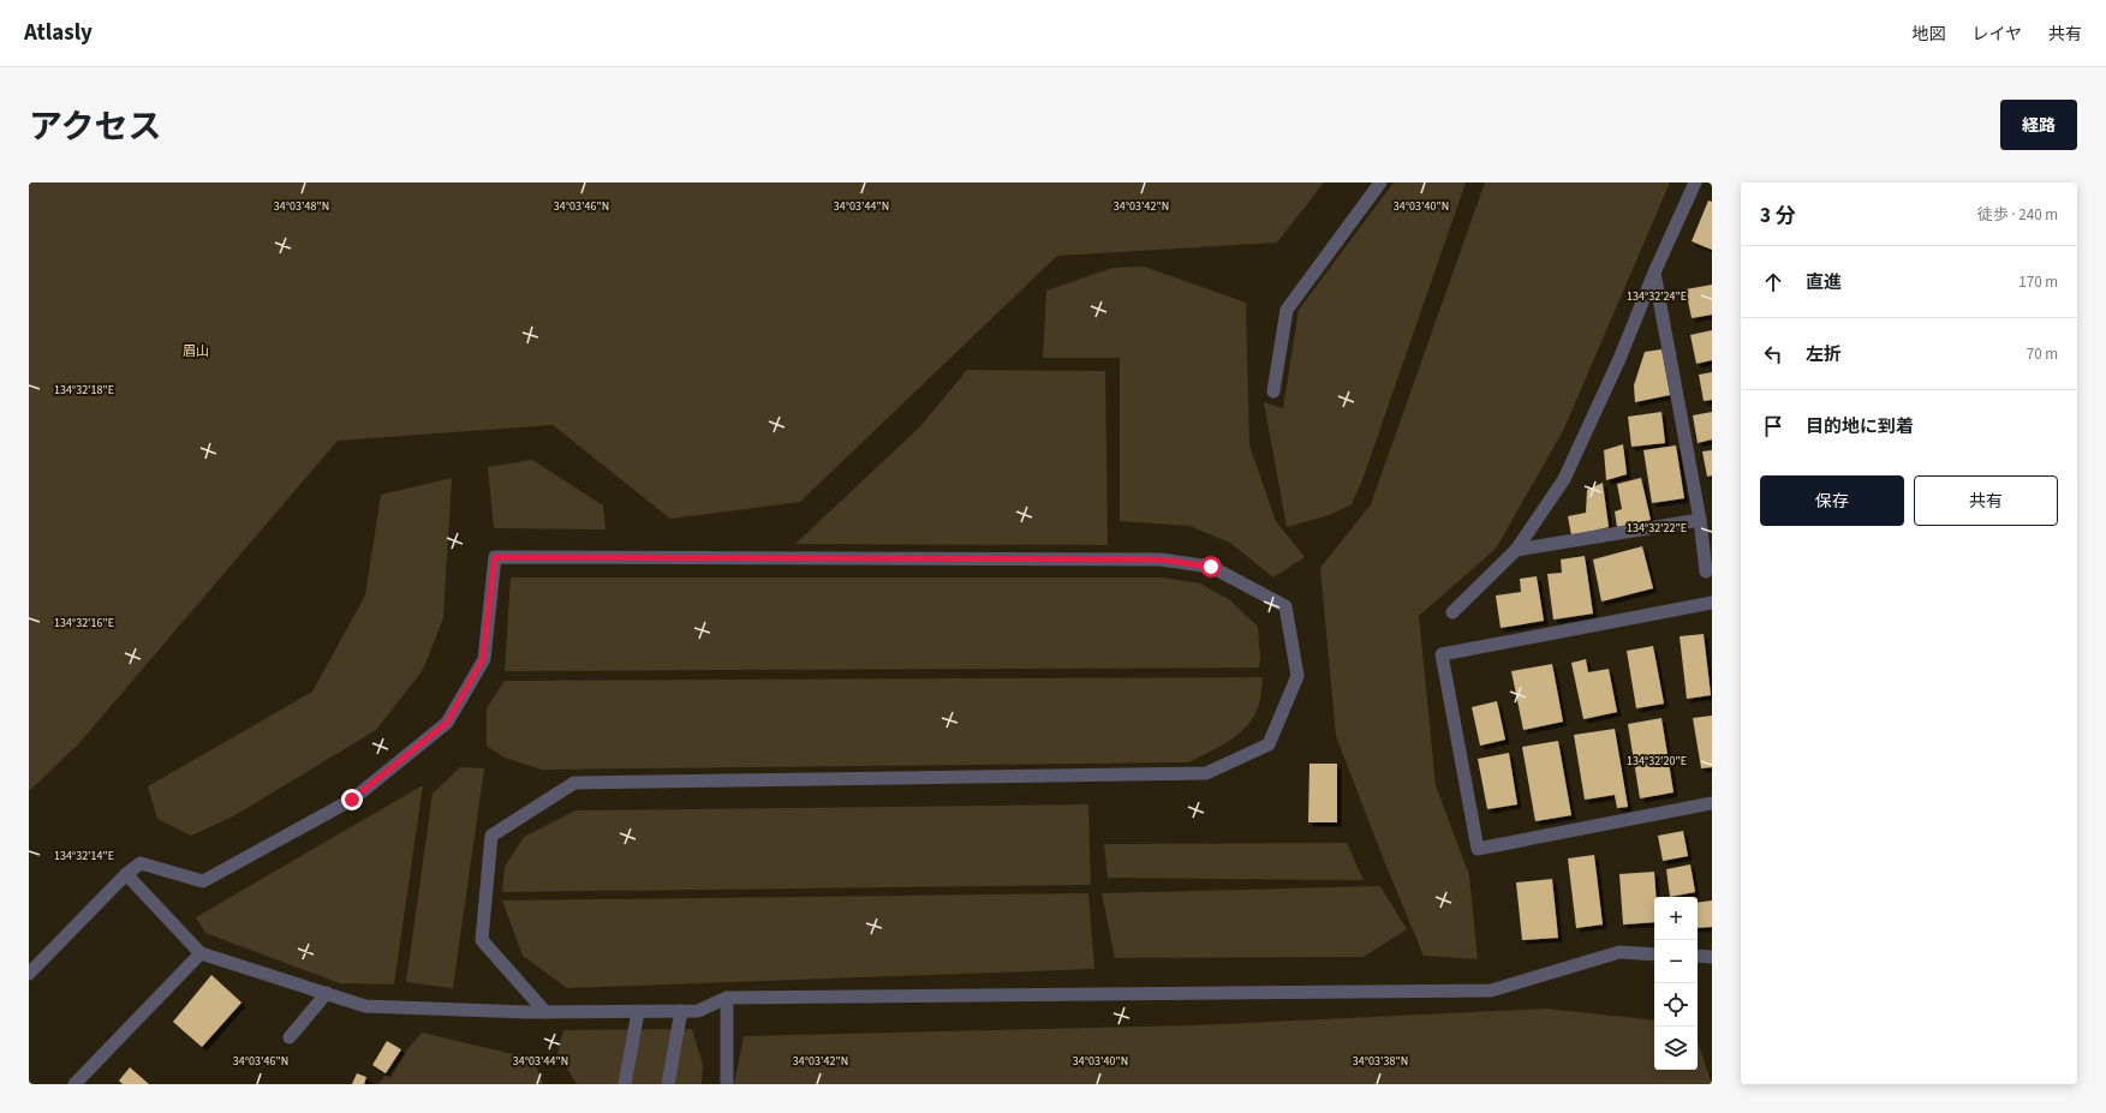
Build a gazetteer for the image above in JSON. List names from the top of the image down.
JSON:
{
  "parks": ["眉山"],
  "page": {
    "header": "Atlasly",
    "nav": ["地図", "レイヤ", "共有"],
    "title": "アクセス",
    "buttons": [
      "経路",
      ["保存", "共有"]
    ],
    "heading": ["3 分", "徒歩 · 240 m"],
    "list": [
      ["直進", "170 m"],
      ["左折", "70 m"],
      "目的地に到着"
    ],
    "map_buttons": ["+", "−"]
  },
  "coordinates": [
    "34°03'48\"N",
    "34°03'46\"N",
    "34°03'44\"N",
    "34°03'42\"N",
    "34°03'40\"N",
    "134°32'24\"E",
    "134°32'18\"E",
    "134°32'22\"E",
    "134°32'16\"E",
    "134°32'20\"E",
    "134°32'14\"E",
    "34°03'38\"N"
  ]
}
